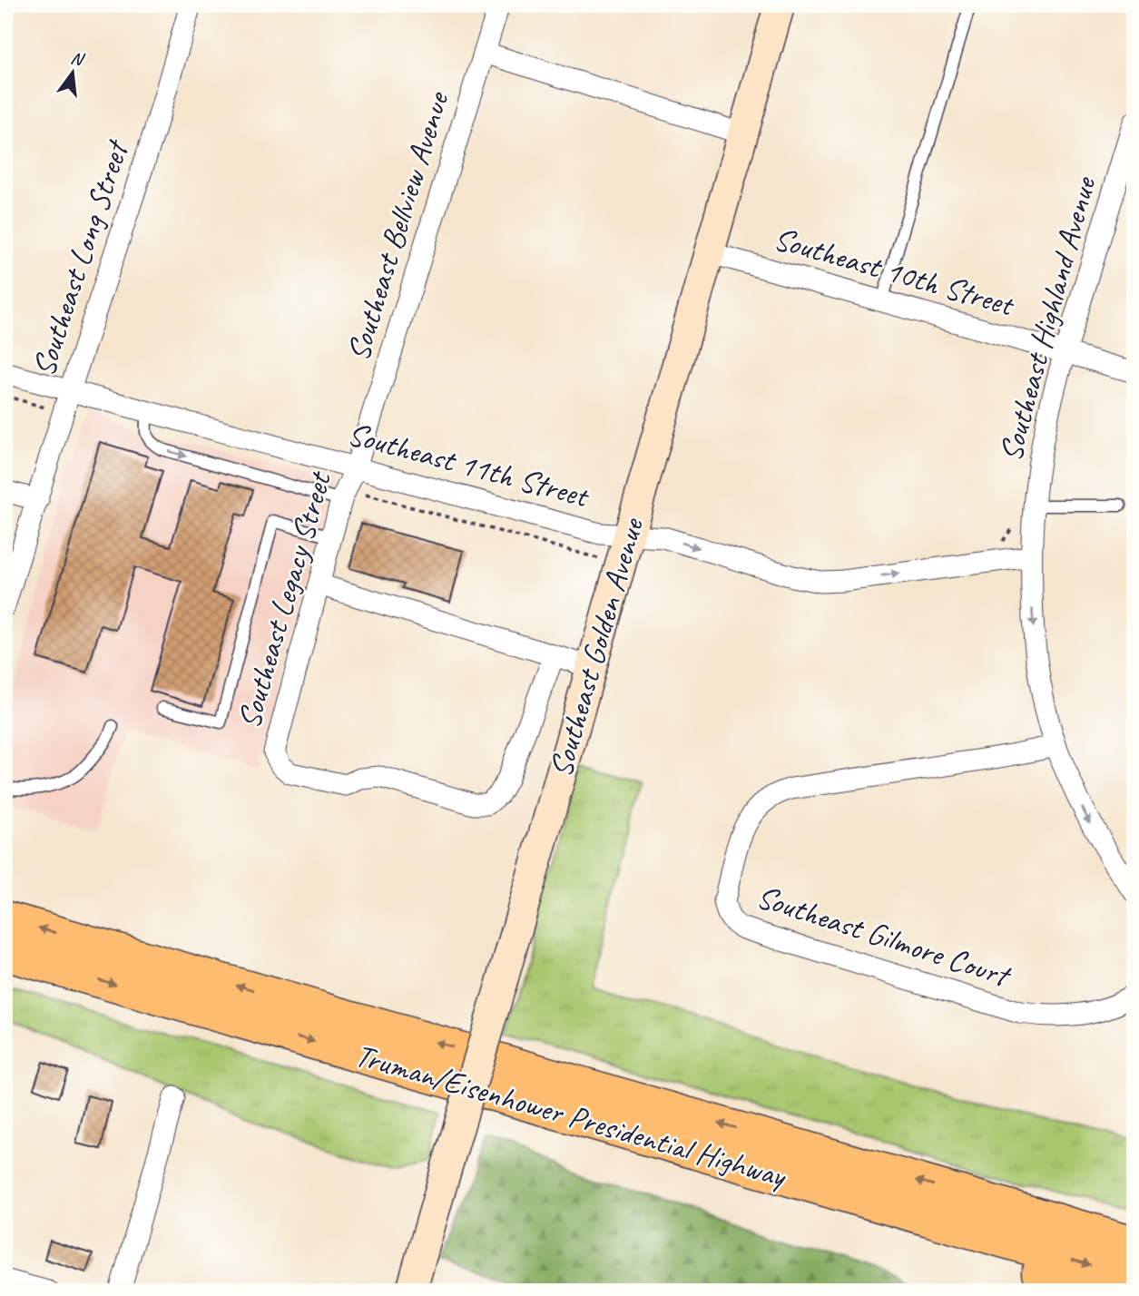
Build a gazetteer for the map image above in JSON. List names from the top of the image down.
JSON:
{
  "streets": {
    "highway": ["Truman/Eisenhower Presidential Highway"],
    "street": [
      "Southeast Bellview Avenue",
      "Southeast Long Street",
      "Southeast 10th Street",
      "Southeast Highland Avenue",
      "Southeast 11th Street",
      "Southeast Legacy Street",
      "Southeast Golden Avenue",
      "Southeast Gilmore Court"
    ]
  },
  "crossings": [
    ["Southeast Bellview Avenue", "Southeast 11th Street"],
    ["Southeast Bellview Avenue", "Southeast Legacy Street"],
    ["Southeast Long Street", "Southeast 11th Street"],
    ["Southeast 10th Street", "Southeast Highland Avenue"],
    ["Southeast 10th Street", "Southeast Golden Avenue"],
    ["Southeast Highland Avenue", "Southeast 11th Street"],
    ["Southeast Highland Avenue", "Southeast Gilmore Court"],
    ["Southeast 11th Street", "Southeast Legacy Street"],
    ["Southeast 11th Street", "Southeast Golden Avenue"]
  ],
  "one_way": ["Southeast Highland Avenue", "Southeast 11th Street"],
  "north": "top"
}
